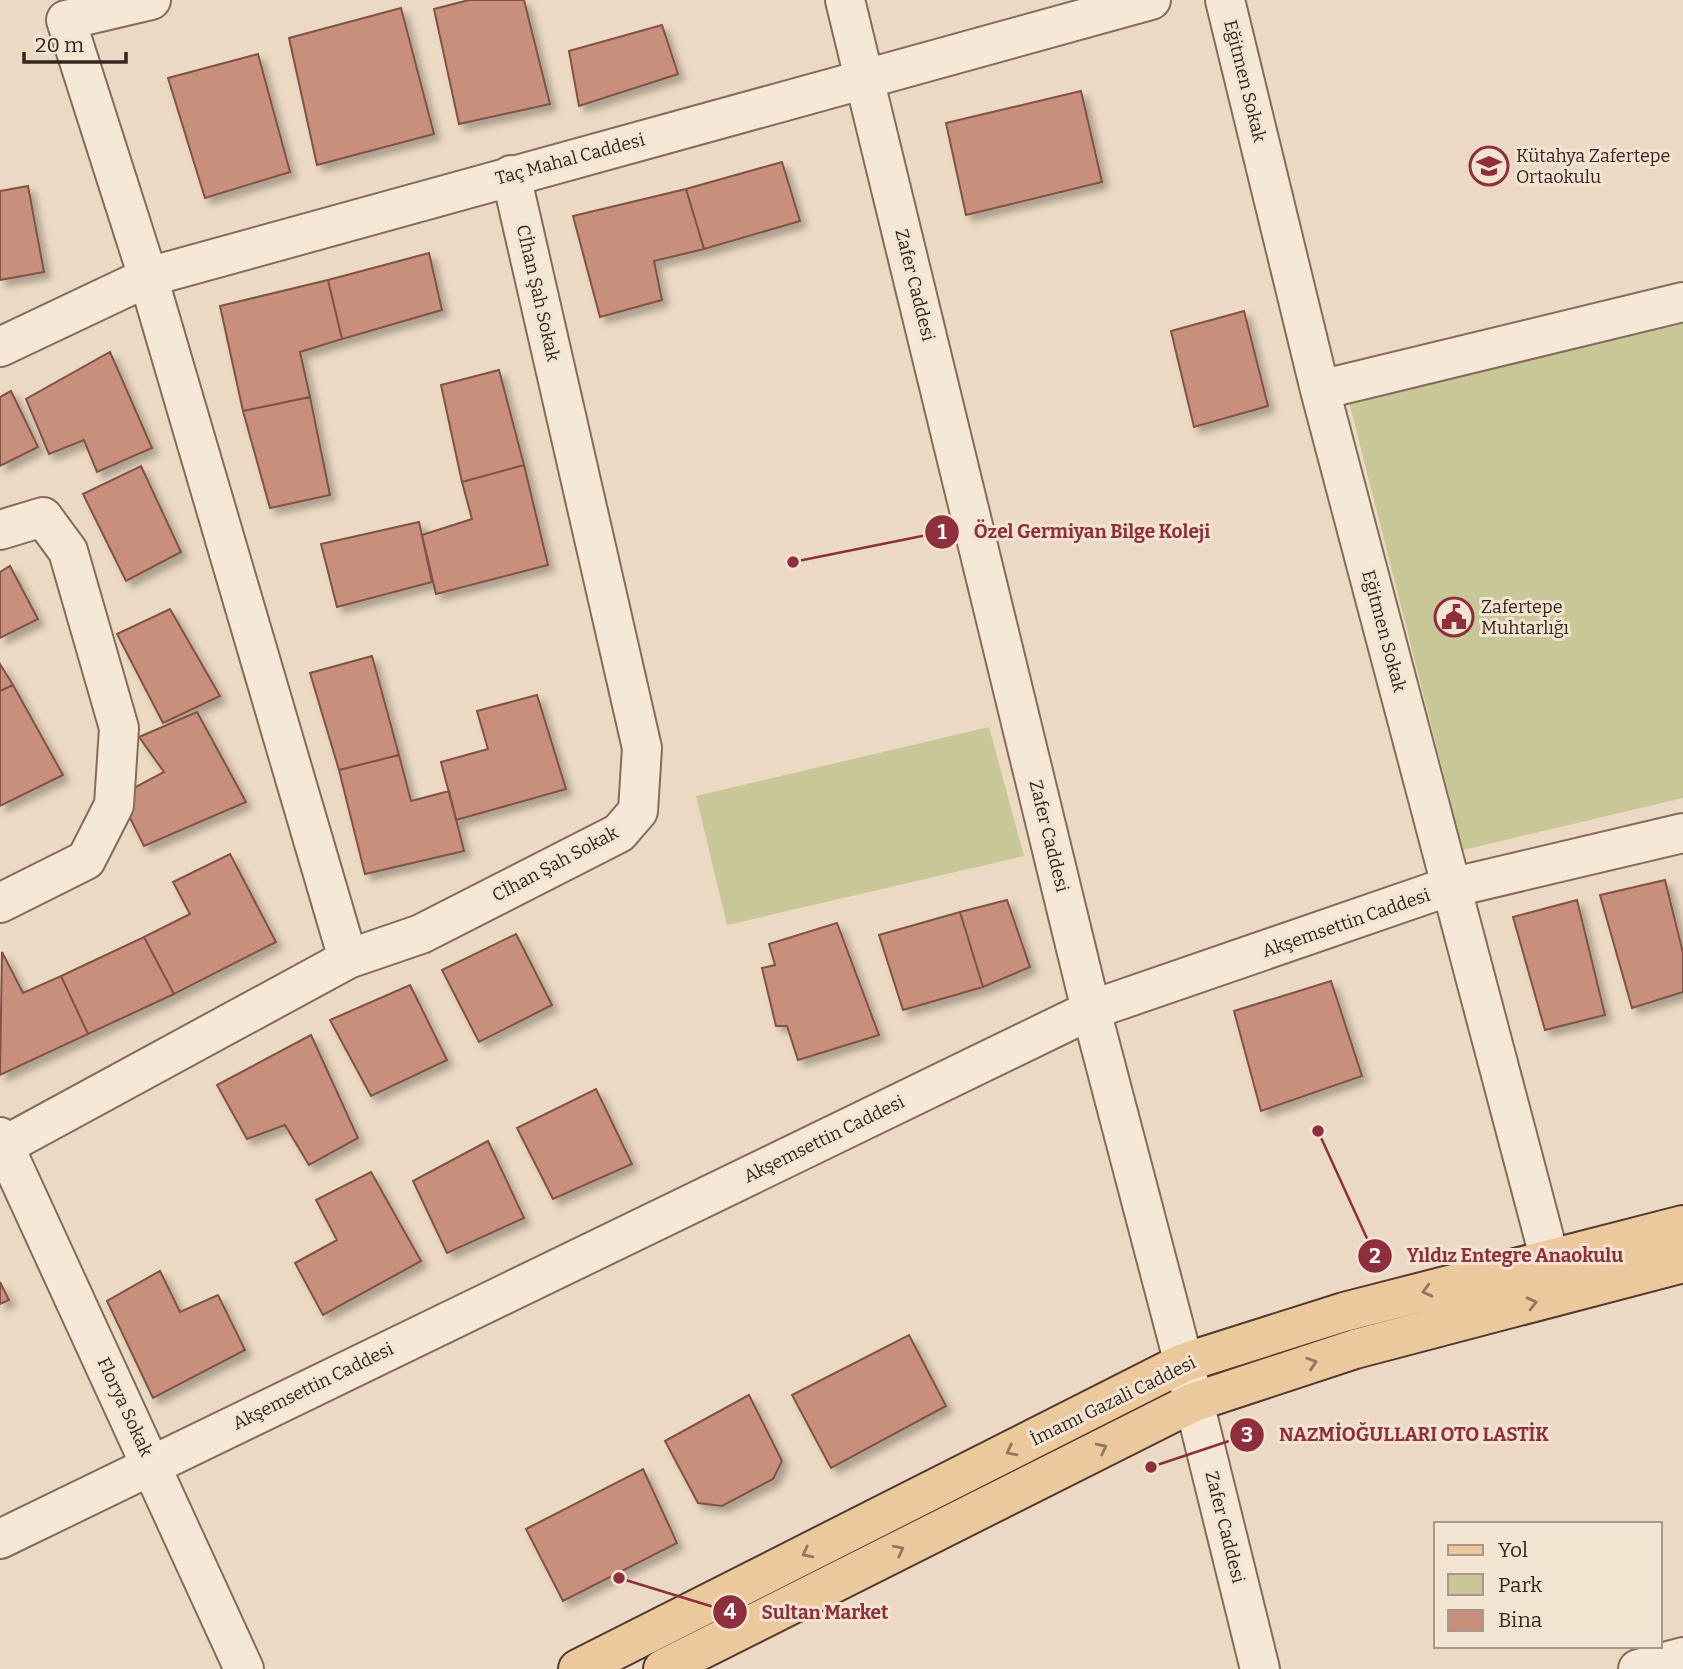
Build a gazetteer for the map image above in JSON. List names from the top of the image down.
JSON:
{
  "streets": {
    "main road": ["İmamı Gazali Caddesi"],
    "street": [
      "Eğitmen Sokak",
      "Taç Mahal Caddesi",
      "Zafer Caddesi",
      "Cİhan Şah Sokak",
      "Akşemsettin Caddesi",
      "Florya Sokak"
    ]
  },
  "crossings": [
    ["Eğitmen Sokak", "Akşemsettin Caddesi"],
    ["Eğitmen Sokak", "İmamı Gazali Caddesi"],
    ["Taç Mahal Caddesi", "Zafer Caddesi"],
    ["Taç Mahal Caddesi", "Cİhan Şah Sokak"],
    ["Zafer Caddesi", "Akşemsettin Caddesi"],
    ["Zafer Caddesi", "İmamı Gazali Caddesi"],
    ["Cİhan Şah Sokak", "Florya Sokak"],
    ["Akşemsettin Caddesi", "Florya Sokak"]
  ],
  "places": {
    "school or university": ["Kütahya Zafertepe Ortaokulu"],
    "other": [
      "Özel Germiyan Bilge Koleji",
      "Yıldız Entegre Anaokulu",
      "NAZMİOĞULLARI OTO LASTİK",
      "Sultan Market"
    ],
    "public building": ["Zafertepe Muhtarlığı"]
  },
  "legend": ["Yol", "Park", "Bina"],
  "scale_bar": "20 m"
}
